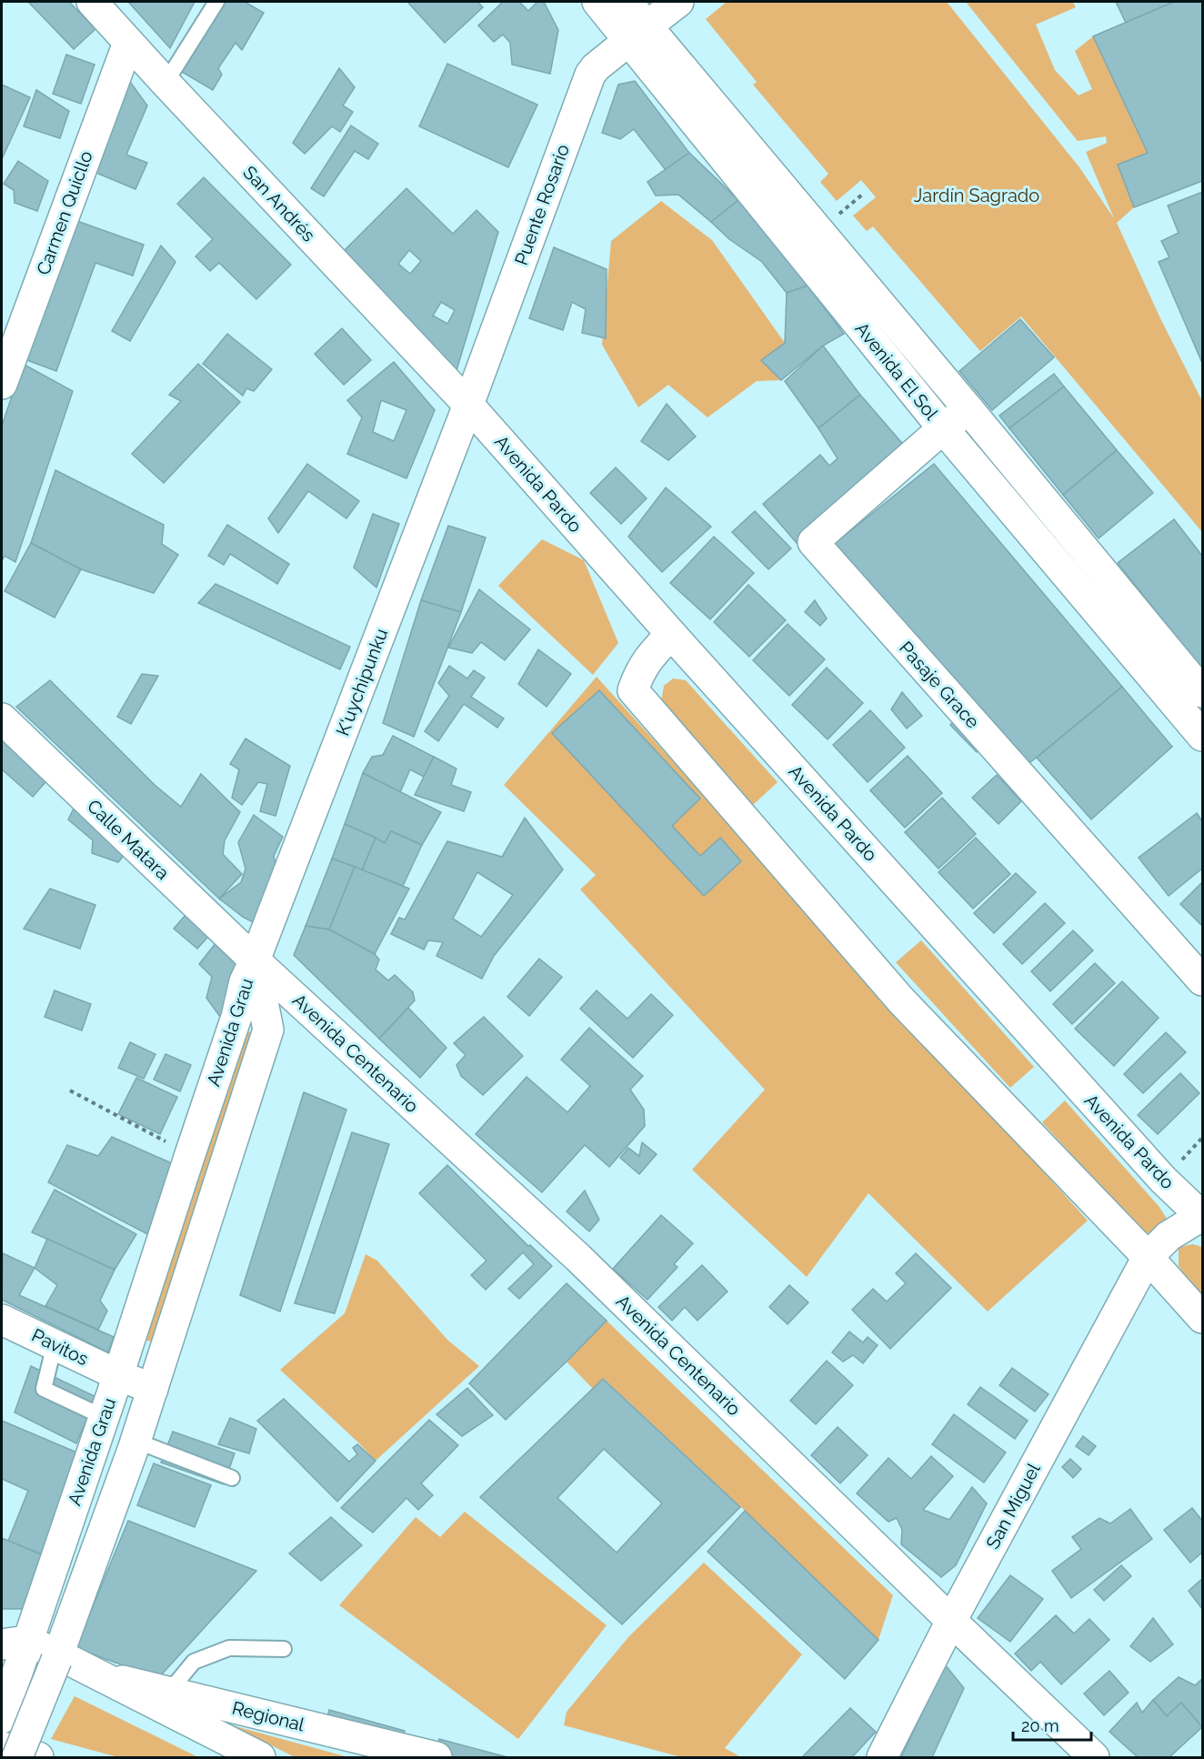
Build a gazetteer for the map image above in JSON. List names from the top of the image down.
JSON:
{
  "streets": {
    "street": [
      "San Andrés",
      "Puente Rosario",
      "Carmen Quicllo",
      "Avenida El Sol",
      "Avenida Pardo",
      "K'uychipunku",
      "Pasaje Grace",
      "Calle Matara",
      "Avenida Grau",
      "Avenida Centenario",
      "Pavitos",
      "San Miguel",
      "Regional"
    ]
  },
  "crossings": [
    ["San Andrés", "Puente Rosario"],
    ["San Andrés", "Carmen Quicllo"],
    ["San Andrés", "Avenida Pardo"],
    ["San Andrés", "K'uychipunku"],
    ["Puente Rosario", "Avenida El Sol"],
    ["Puente Rosario", "Avenida Pardo"],
    ["Puente Rosario", "K'uychipunku"],
    ["Avenida El Sol", "Pasaje Grace"],
    ["Avenida Pardo", "K'uychipunku"],
    ["Avenida Pardo", "San Miguel"],
    ["K'uychipunku", "Calle Matara"],
    ["K'uychipunku", "Avenida Grau"],
    ["K'uychipunku", "Avenida Centenario"],
    ["Calle Matara", "Avenida Grau"],
    ["Calle Matara", "Avenida Centenario"],
    ["Avenida Grau", "Avenida Centenario"],
    ["Avenida Grau", "Pavitos"],
    ["Avenida Centenario", "San Miguel"]
  ],
  "parks": ["Jardín Sagrado"],
  "scale_bar": "20 m"
}
